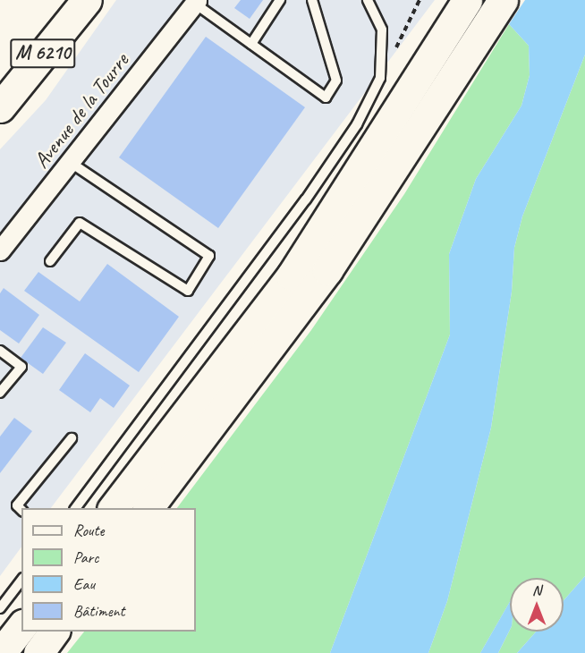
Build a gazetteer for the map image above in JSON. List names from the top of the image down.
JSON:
{
  "streets": {
    "highway": ["M 6210"],
    "street": ["Avenue de la Tourre"]
  },
  "legend": [
    "Route",
    "Parc",
    "Eau",
    "Bâtiment"
  ],
  "north": "top"
}
